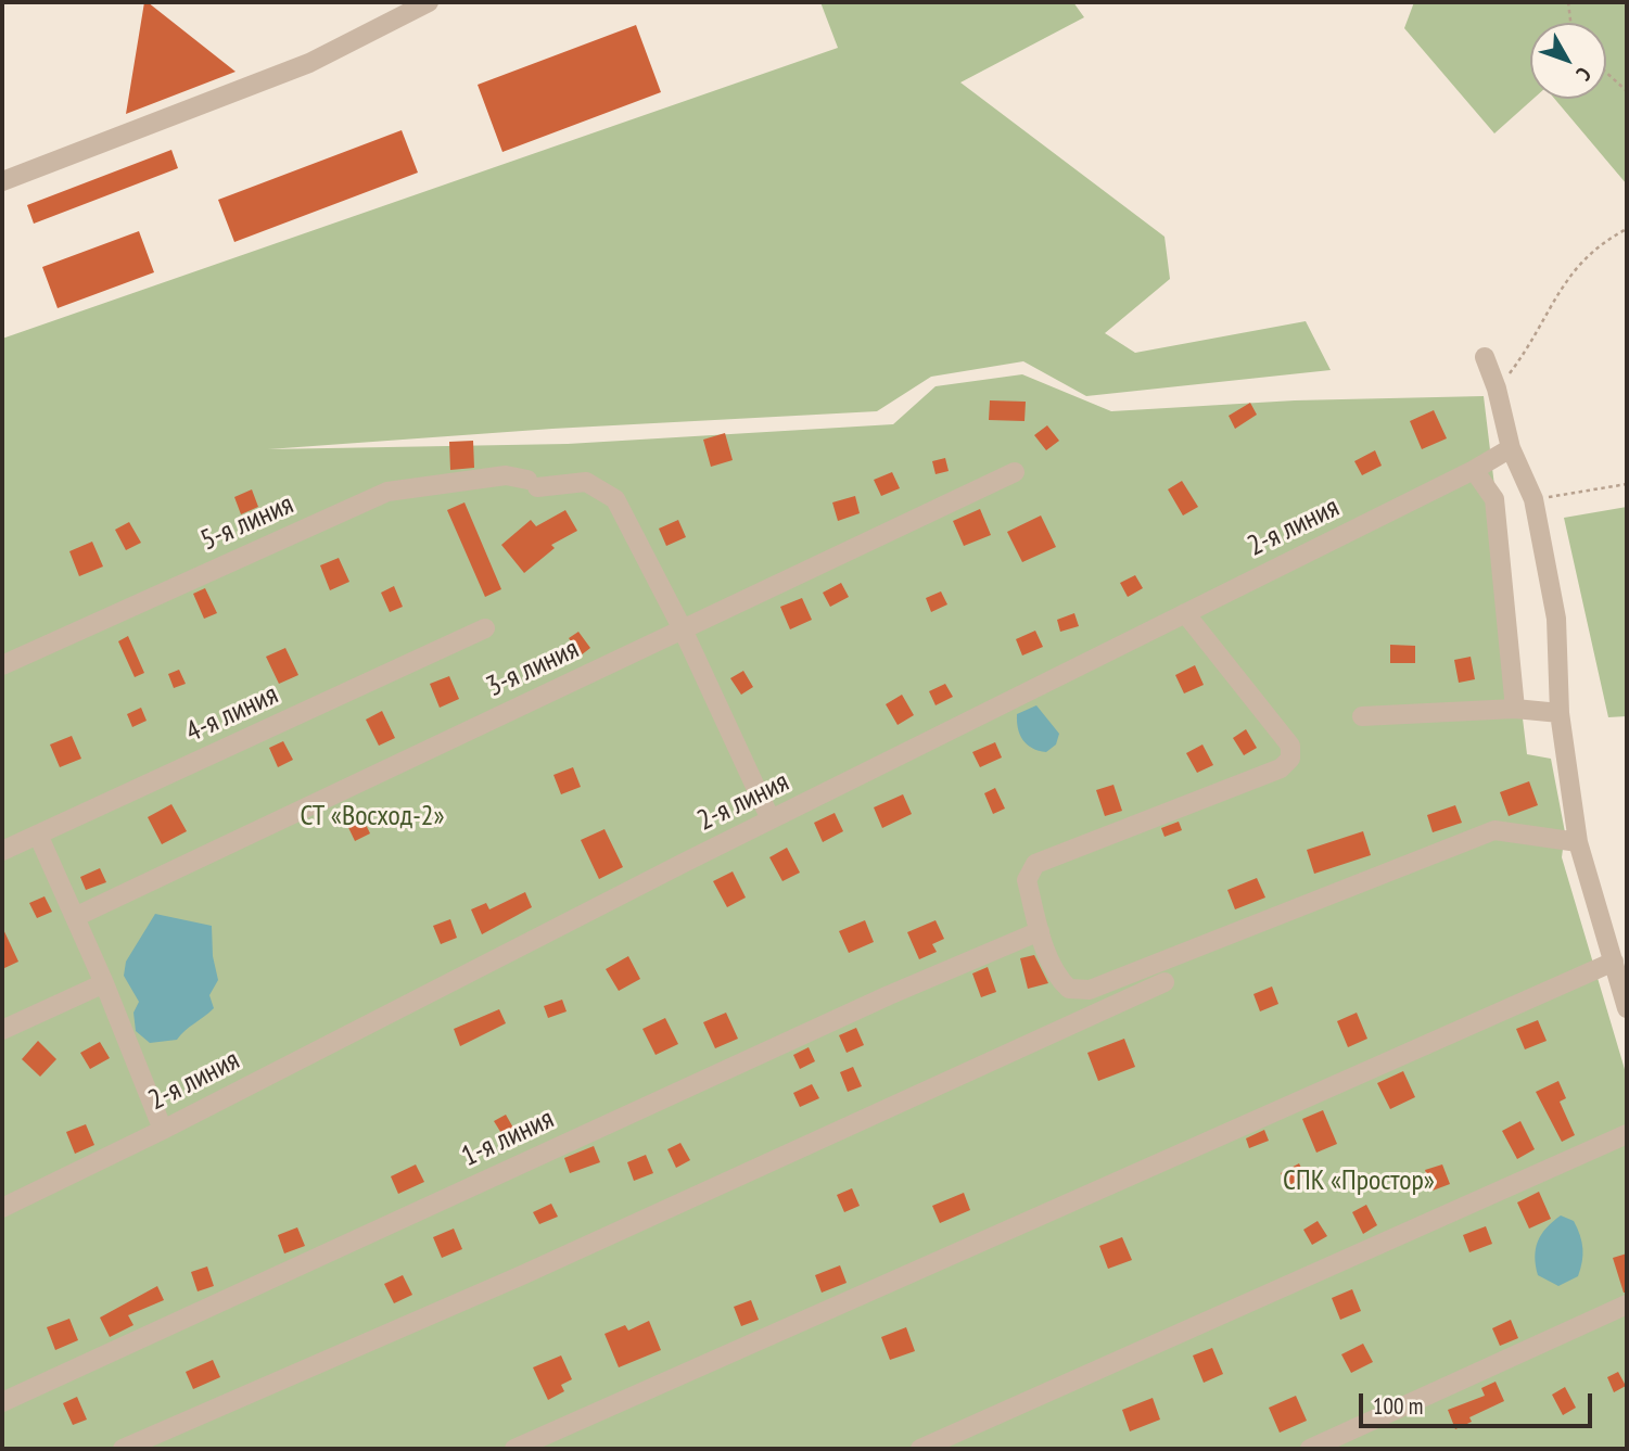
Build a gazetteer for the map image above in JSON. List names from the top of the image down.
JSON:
{
  "streets": {
    "street": [
      "5-я линия",
      "2-я линия",
      "3-я линия",
      "4-я линия",
      "1-я линия"
    ]
  },
  "crossings": [
    ["5-я линия", "2-я линия"],
    ["5-я линия", "3-я линия"]
  ],
  "parks": ["СТ «Восход-2»", "СПК «Простор»"],
  "scale_bar": "100 m",
  "north": "bottom right"
}
